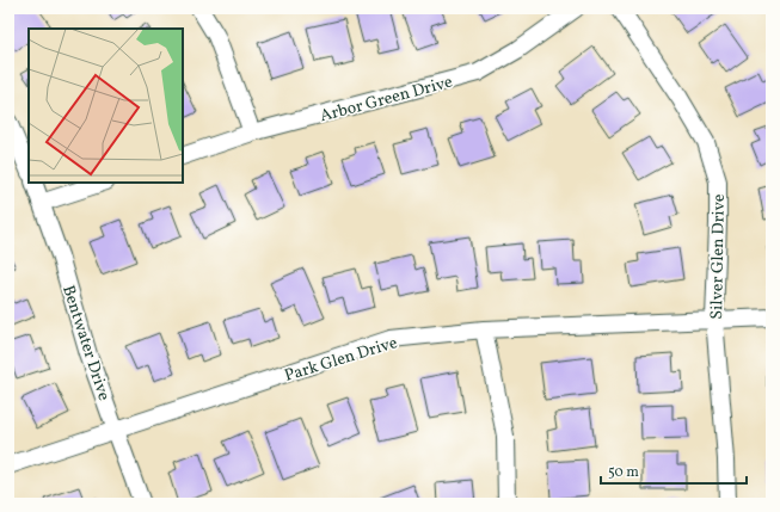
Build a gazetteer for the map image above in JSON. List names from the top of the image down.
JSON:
{
  "streets": {
    "street": [
      "Arbor Green Drive",
      "Silver Glen Drive",
      "Bentwater Drive",
      "Park Glen Drive"
    ]
  },
  "crossings": [
    ["Silver Glen Drive", "Park Glen Drive"],
    ["Bentwater Drive", "Park Glen Drive"]
  ],
  "scale_bar": "50 m"
}
